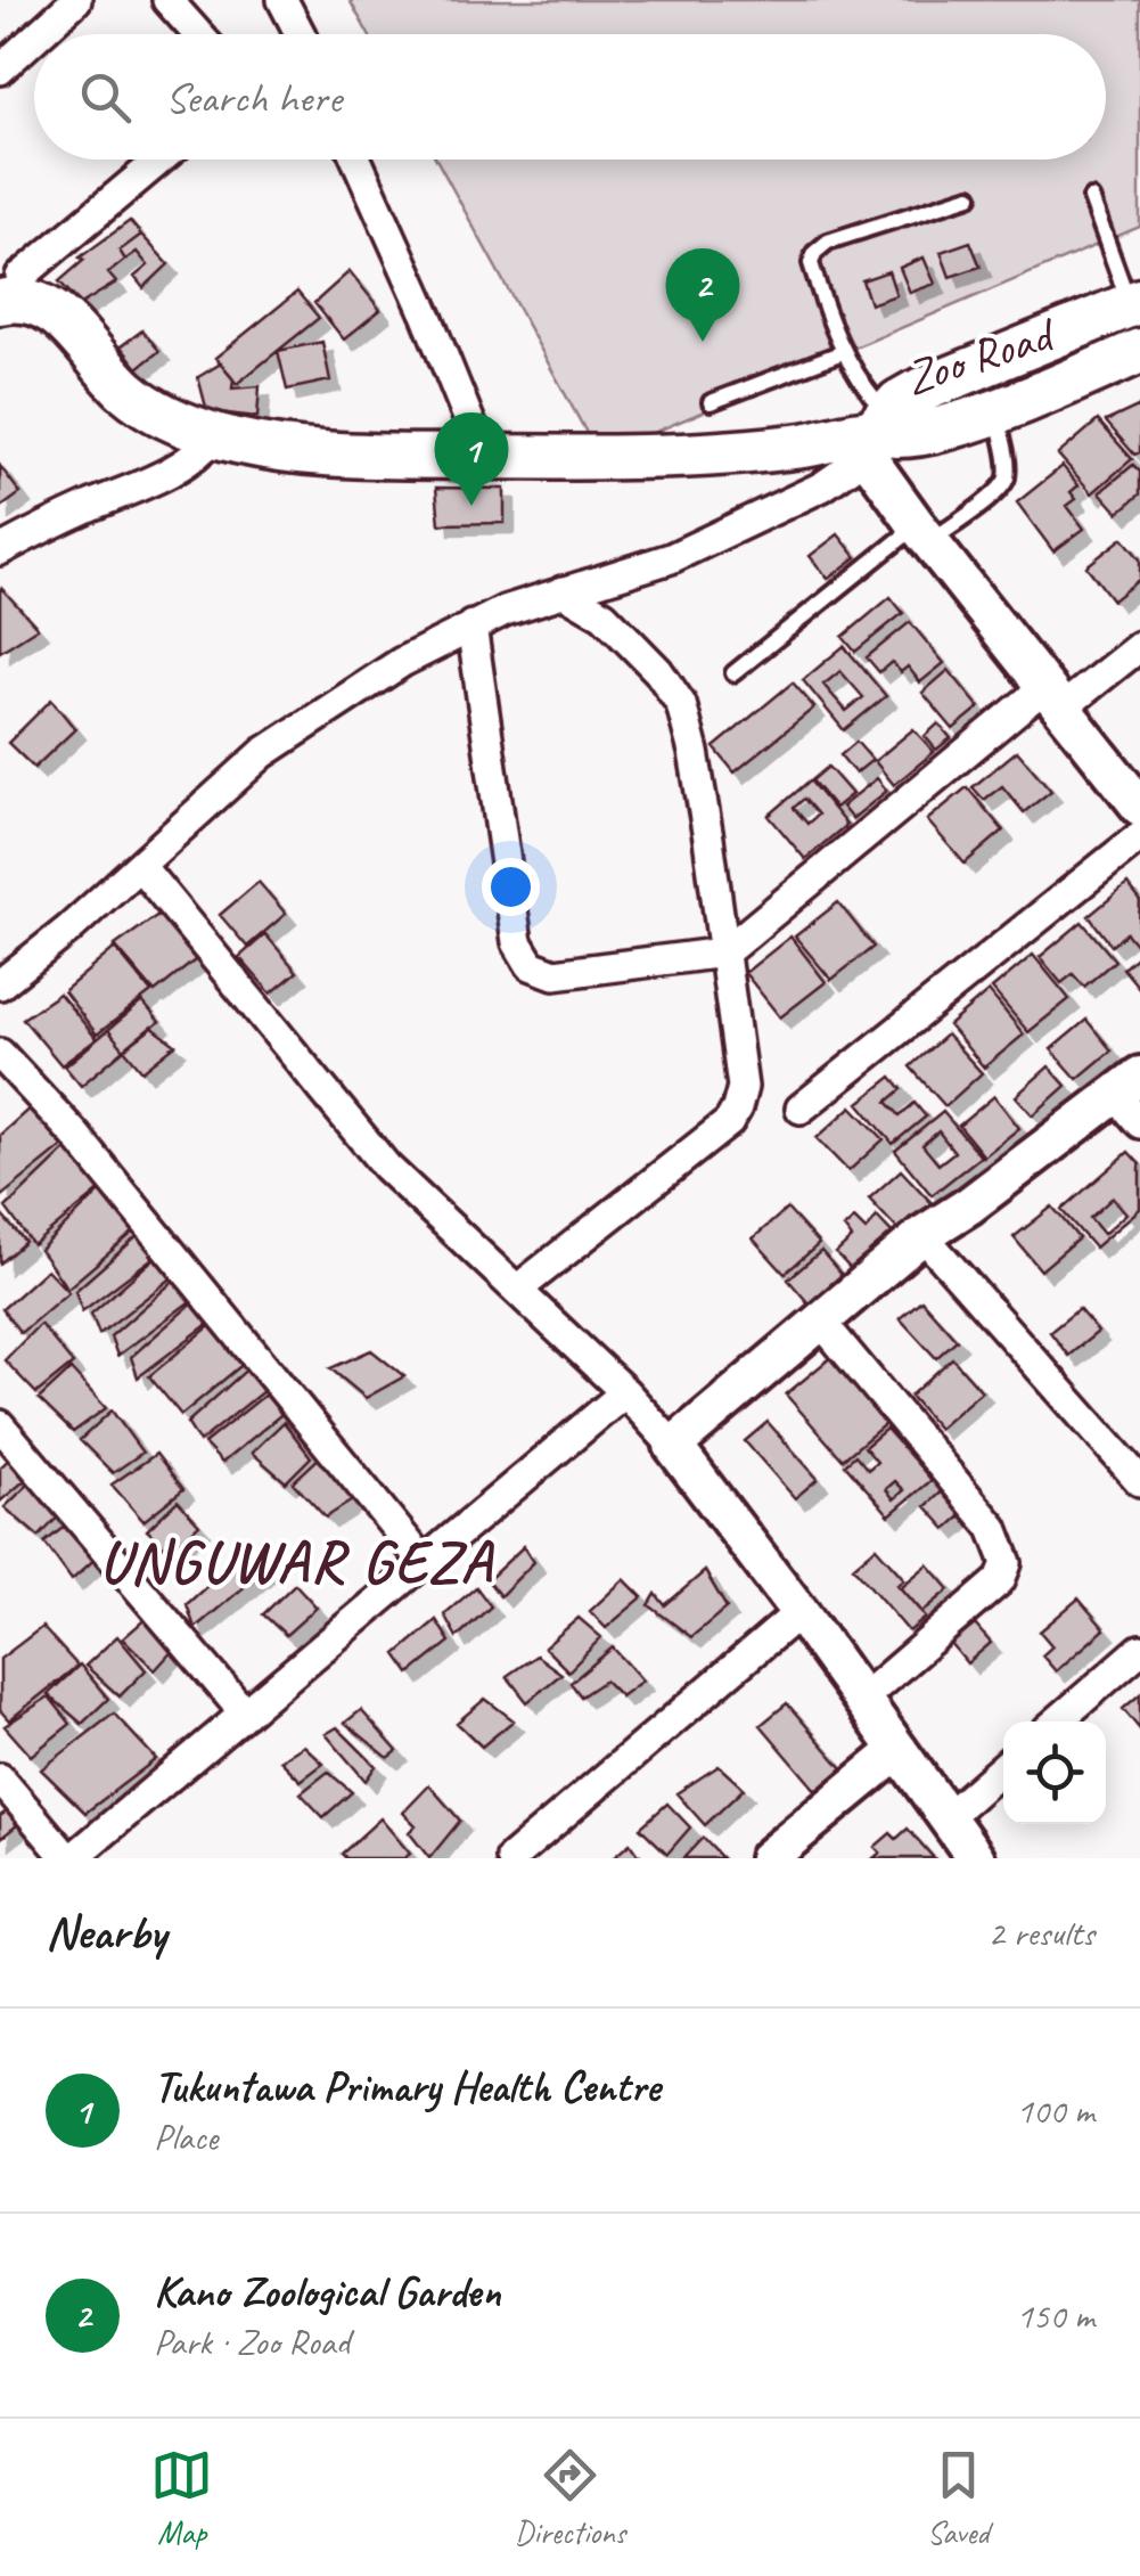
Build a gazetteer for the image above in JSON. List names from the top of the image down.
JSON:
{
  "streets": {
    "main road": ["Zoo Road"]
  },
  "districts": ["UNGUWAR GEZA"],
  "page": {
    "search": "Search here",
    "pins": ["2", "1"],
    "heading": ["Nearby", "2 results"],
    "list": [
      {
        "mark": "1",
        "name": "Tukuntawa Primary Health Centre",
        "note": "Place",
        "value": "100 m"
      },
      {
        "mark": "2",
        "name": "Kano Zoological Garden",
        "note": "Park · Zoo Road",
        "value": "150 m"
      }
    ],
    "nav": ["Map", "Directions", "Saved"]
  }
}
